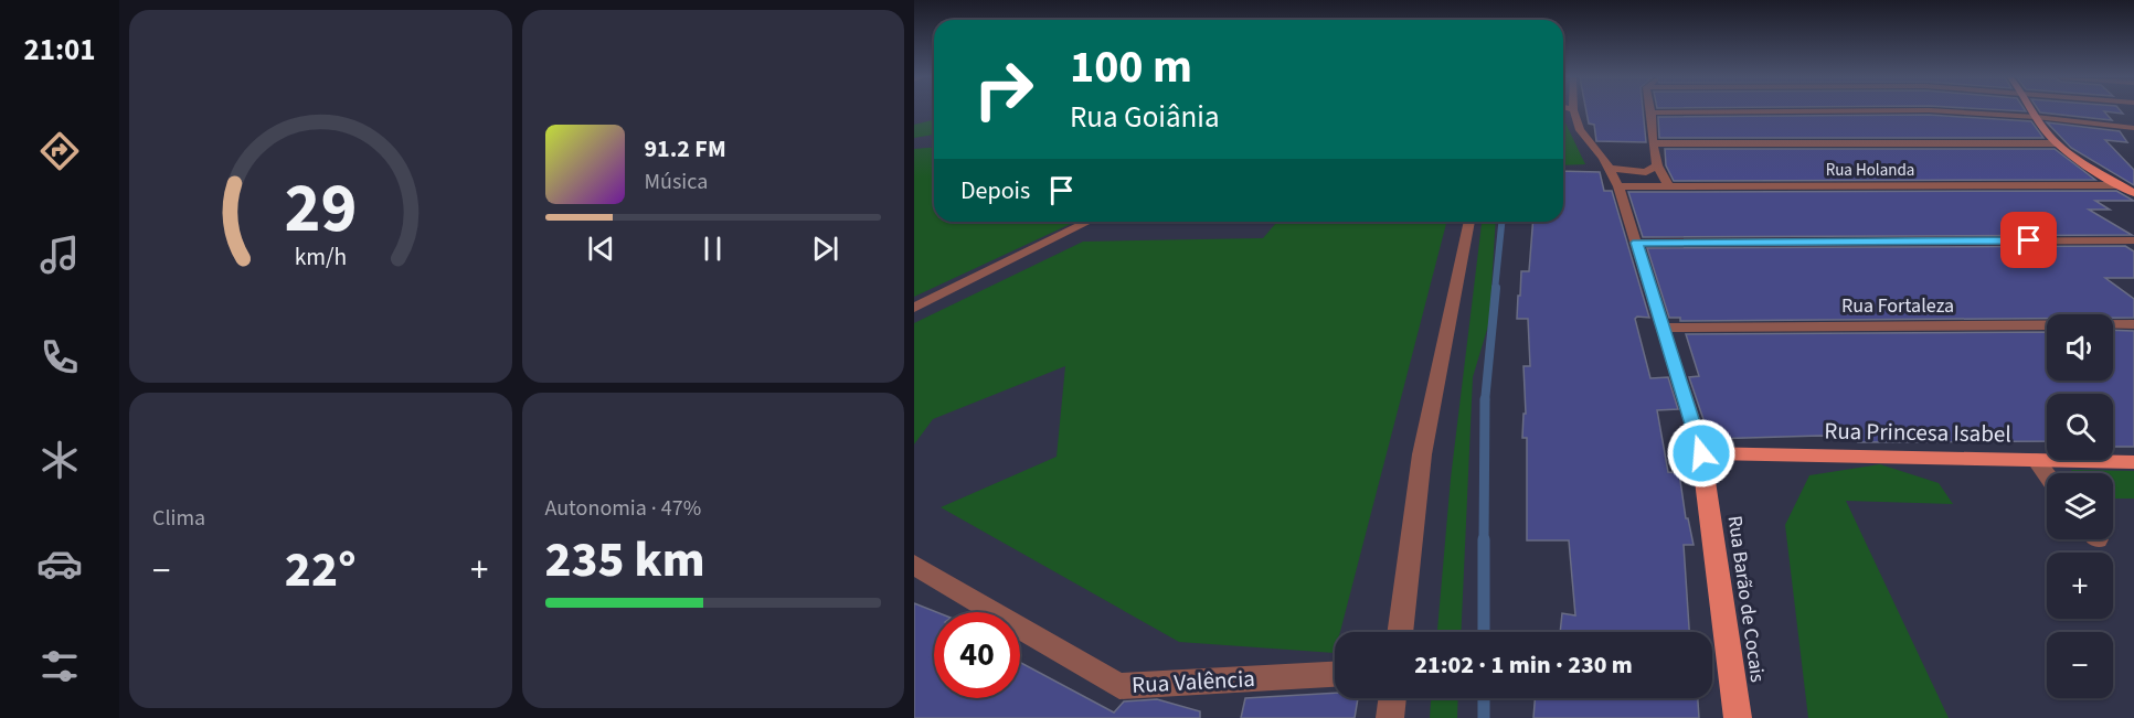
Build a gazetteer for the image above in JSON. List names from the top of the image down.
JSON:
{
  "streets": {
    "main road": ["Rua Princesa Isabel", "Rua Barão de Cocais"],
    "street": ["Rua Holanda", "Rua Fortaleza", "Rua Valência"]
  },
  "crossings": [
    ["Rua Holanda", "Rua Barão de Cocais"],
    ["Rua Fortaleza", "Rua Barão de Cocais"],
    ["Rua Princesa Isabel", "Rua Barão de Cocais"]
  ],
  "page": {
    "tabs": "21:01",
    "turn": ["100 m", "Rua Goiânia"],
    "song": ["91.2 FM", "Música"],
    "then": "Depois",
    "map_buttons": ["+", "−"],
    "tile": [
      "Clima",
      ["Autonomia · 47%", "235 km"]
    ],
    "heat": ["−", "22°", "+"],
    "limit": "40",
    "trip": "21:02 · 1 min · 230 m",
    "gauge": ["29", "km/h"]
  }
}
